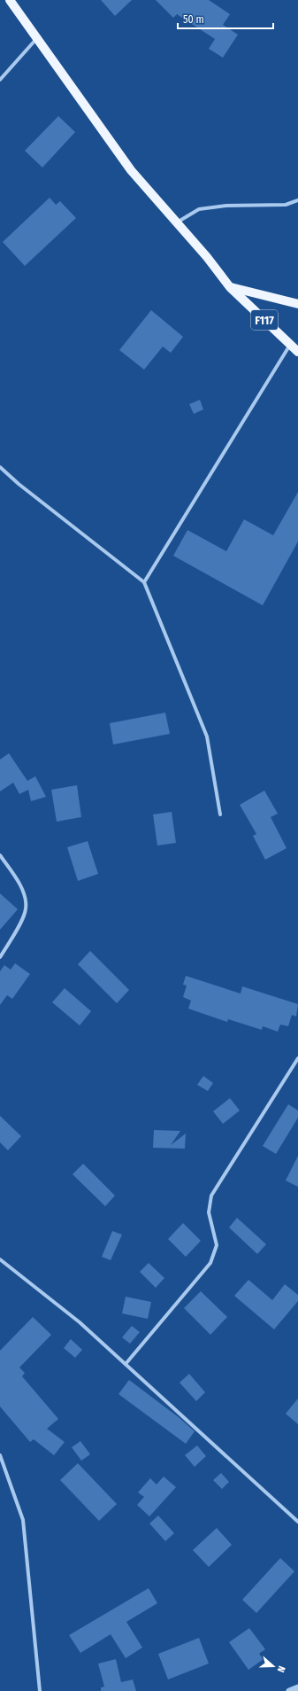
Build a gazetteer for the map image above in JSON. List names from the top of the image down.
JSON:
{
  "streets": {
    "main road": ["F117"]
  },
  "scale_bar": "50 m",
  "north": "right"
}
